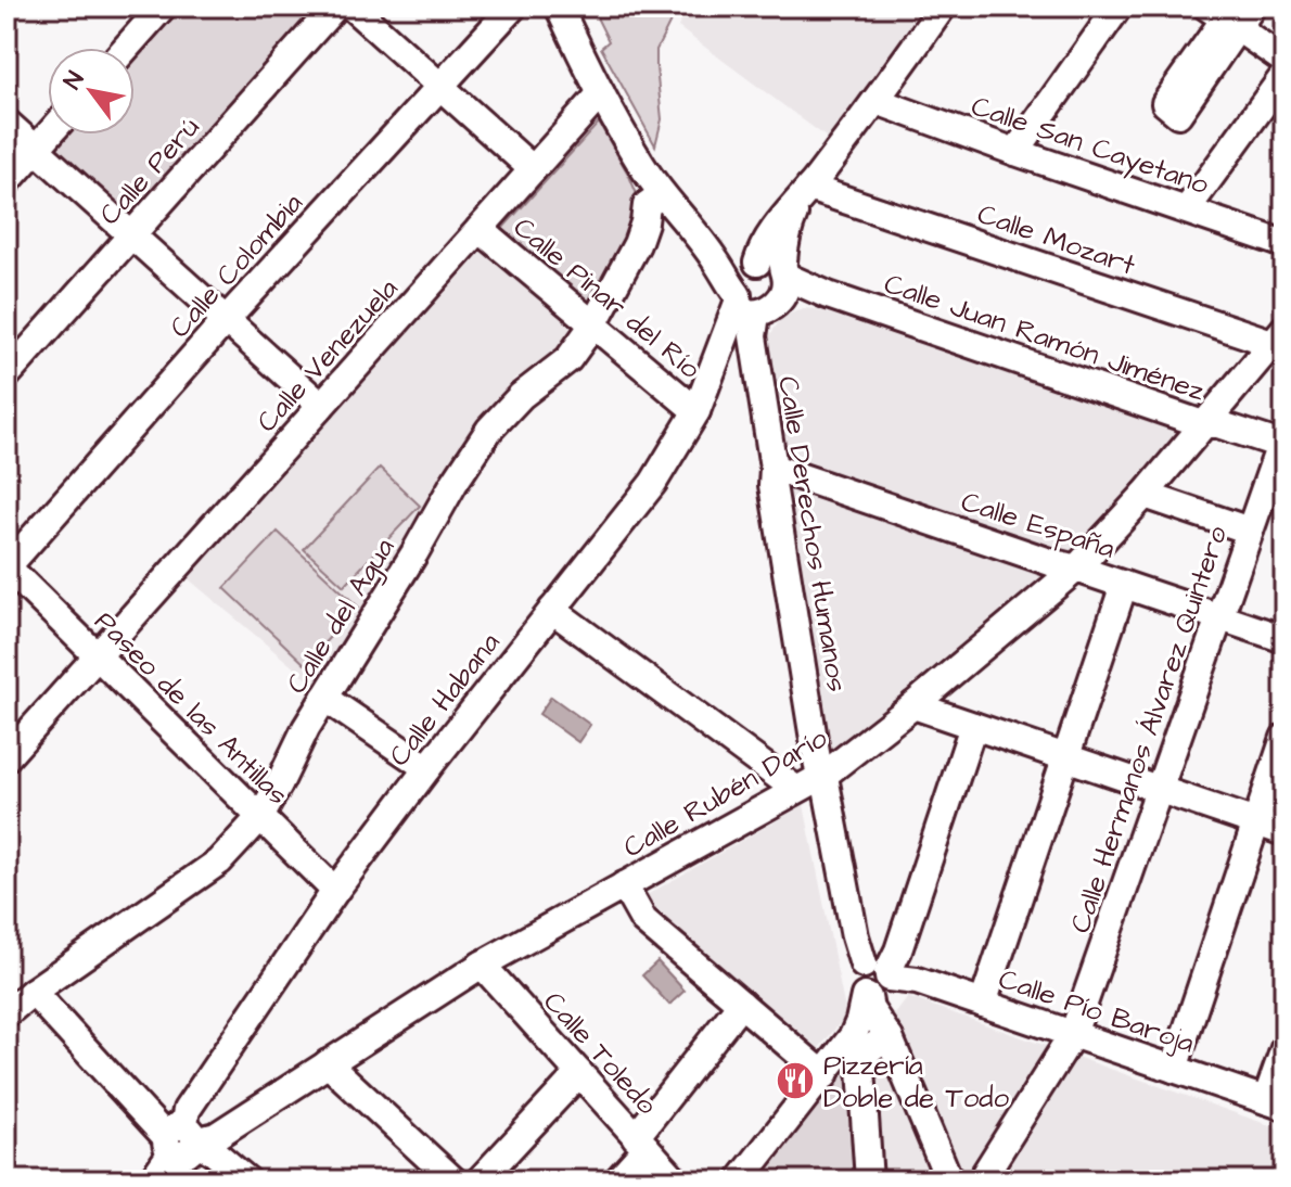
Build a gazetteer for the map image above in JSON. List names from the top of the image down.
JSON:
{
  "streets": {
    "street": [
      "Calle San Cayetano",
      "Calle Perú",
      "Calle Mozart",
      "Calle Colombia",
      "Calle Pinar del Río",
      "Calle Juan Ramón Jiménez",
      "Calle Venezuela",
      "Calle España",
      "Calle Derechos Humanos",
      "Calle del Agua",
      "Calle Habana",
      "Paseo de las Antillas",
      "Calle Hermanos Álvarez Quintero",
      "Calle Rubén Darío",
      "Calle Pío Baroja",
      "Calle Toledo"
    ]
  },
  "crossings": [
    ["Calle San Cayetano", "Calle Habana"],
    ["Calle Mozart", "Calle Habana"],
    ["Calle Mozart", "Calle Rubén Darío"],
    ["Calle Colombia", "Paseo de las Antillas"],
    ["Calle Pinar del Río", "Calle Venezuela"],
    ["Calle Pinar del Río", "Calle del Agua"],
    ["Calle Pinar del Río", "Calle Habana"],
    ["Calle Juan Ramón Jiménez", "Calle Derechos Humanos"],
    ["Calle Juan Ramón Jiménez", "Calle del Agua"],
    ["Calle Juan Ramón Jiménez", "Calle Habana"],
    ["Calle Juan Ramón Jiménez", "Calle Hermanos Álvarez Quintero"],
    ["Calle Juan Ramón Jiménez", "Calle Rubén Darío"],
    ["Calle Venezuela", "Paseo de las Antillas"],
    ["Calle España", "Calle Derechos Humanos"],
    ["Calle España", "Calle Hermanos Álvarez Quintero"],
    ["Calle España", "Calle Rubén Darío"],
    ["Calle Derechos Humanos", "Calle Habana"],
    ["Calle Derechos Humanos", "Calle Rubén Darío"],
    ["Calle Derechos Humanos", "Calle Pío Baroja"],
    ["Calle del Agua", "Paseo de las Antillas"],
    ["Calle Habana", "Paseo de las Antillas"],
    ["Calle Habana", "Calle Rubén Darío"],
    ["Calle Hermanos Álvarez Quintero", "Calle Pío Baroja"],
    ["Calle Rubén Darío", "Calle Toledo"]
  ],
  "places": {
    "restaurant": ["Pizzería Doble de Todo"]
  },
  "north": "top left"
}
